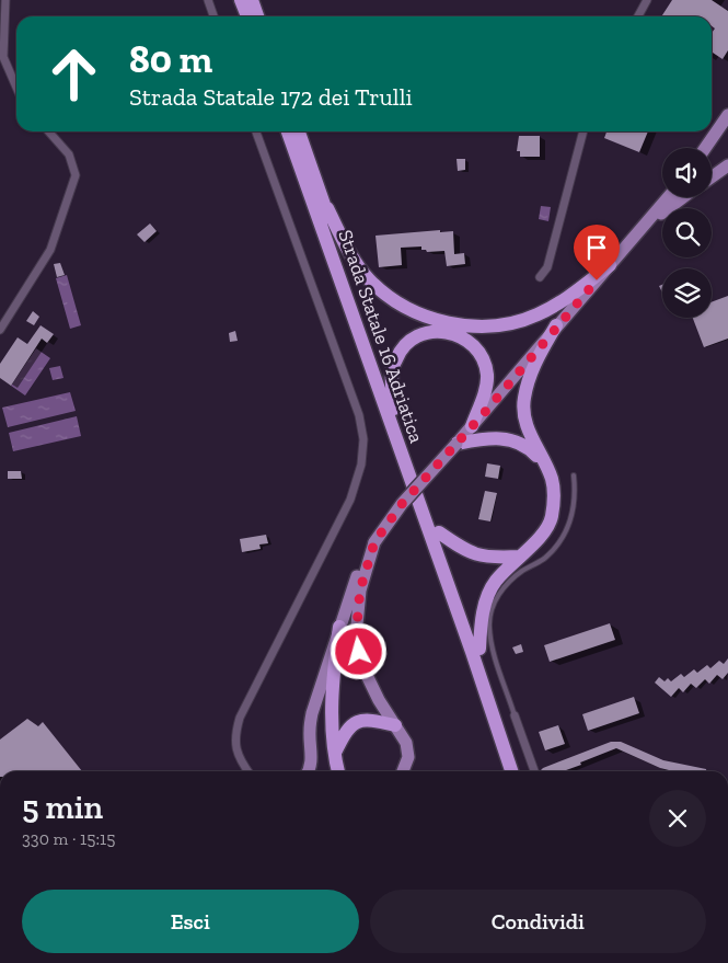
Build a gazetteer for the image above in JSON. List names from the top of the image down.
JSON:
{
  "streets": {
    "highway": ["Strada Statale 16 Adriatica"]
  },
  "page": {
    "turn": ["80 m", "Strada Statale 172 dei Trulli"],
    "heading": ["5 min", "330 m · 15:15"],
    "buttons": ["Esci", "Condividi"]
  }
}
